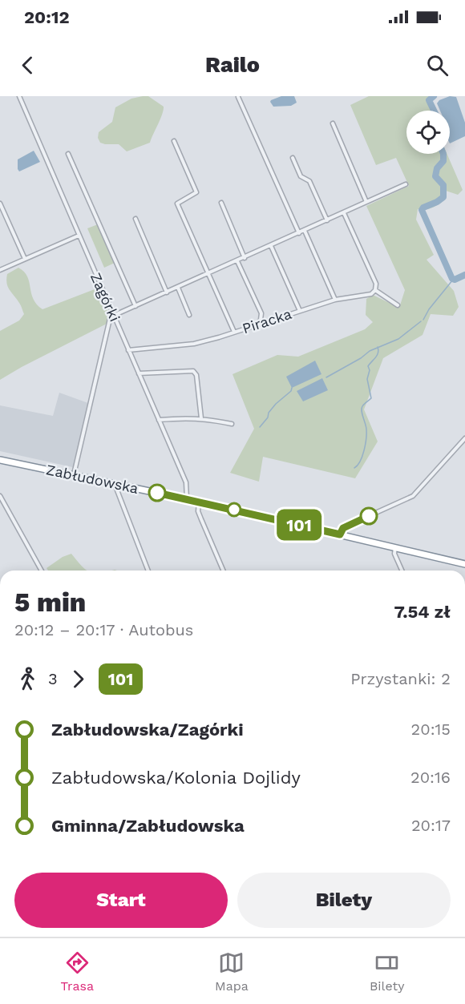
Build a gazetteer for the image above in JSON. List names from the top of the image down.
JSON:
{
  "streets": {
    "highway": ["Zabłudowska"],
    "street": ["Zagórki", "Piracka"]
  },
  "crossings": [
    ["Zagórki", "Piracka"],
    ["Zagórki", "Zabłudowska"]
  ],
  "lines": ["bus line 101"],
  "page": {
    "status": "20:12",
    "header": "Railo",
    "on_map": "101",
    "heading": ["5 min", "20:12 – 20:17 · Autobus", "7.54 zł"],
    "legs": ["3", "101", "Przystanki: 2"],
    "list": [
      {
        "name": "Zabłudowska/Zagórki",
        "value": "20:15"
      },
      {
        "name": "Zabłudowska/Kolonia Dojlidy",
        "value": "20:16"
      },
      {
        "name": "Gminna/Zabłudowska",
        "value": "20:17"
      }
    ],
    "buttons": ["Start", "Bilety"],
    "tabs": ["Trasa", "Mapa", "Bilety"]
  }
}
